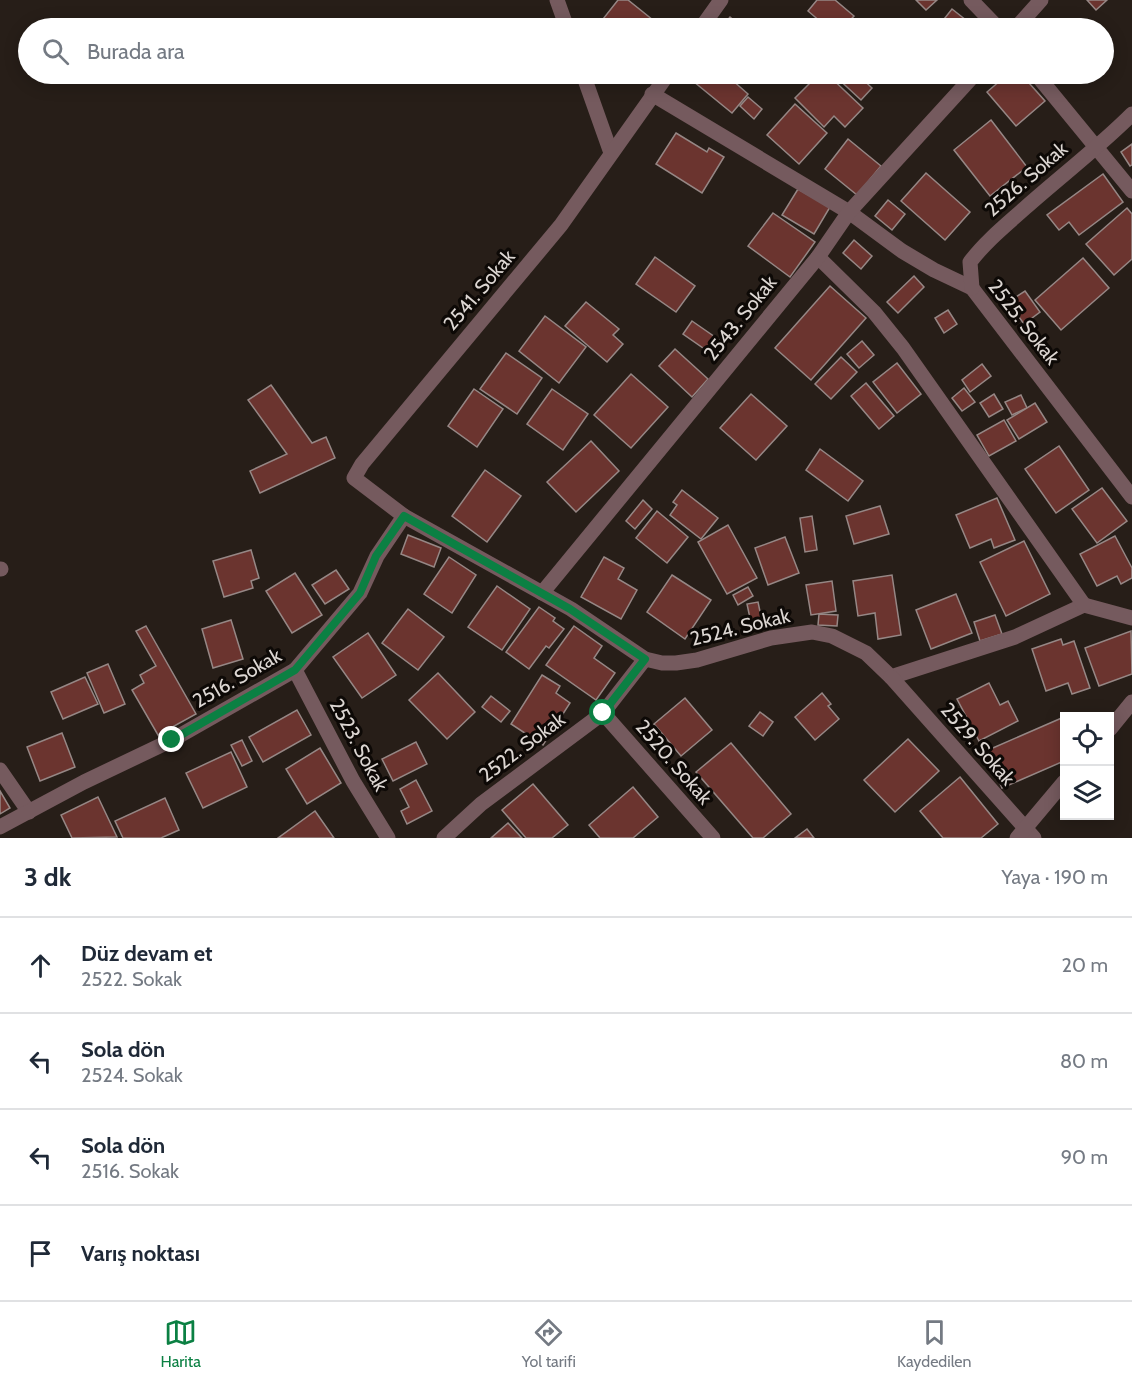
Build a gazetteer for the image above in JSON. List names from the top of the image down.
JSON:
{
  "streets": {
    "street": [
      "2526. Sokak",
      "2541. Sokak",
      "2543. Sokak",
      "2525. Sokak",
      "2524. Sokak",
      "2516. Sokak",
      "2529. Sokak",
      "2523. Sokak",
      "2522. Sokak",
      "2520. Sokak"
    ]
  },
  "crossings": [
    ["2526. Sokak", "2525. Sokak"],
    ["2541. Sokak", "2525. Sokak"],
    ["2541. Sokak", "2524. Sokak"],
    ["2541. Sokak", "2516. Sokak"],
    ["2543. Sokak", "2525. Sokak"],
    ["2543. Sokak", "2524. Sokak"],
    ["2524. Sokak", "2516. Sokak"],
    ["2524. Sokak", "2529. Sokak"],
    ["2524. Sokak", "2522. Sokak"],
    ["2516. Sokak", "2523. Sokak"],
    ["2522. Sokak", "2520. Sokak"]
  ],
  "page": {
    "search": "Burada ara",
    "heading": ["3 dk", "Yaya · 190 m"],
    "list": [
      ["Düz devam et", "2522. Sokak", "20 m"],
      ["Sola dön", "2524. Sokak", "80 m"],
      ["Sola dön", "2516. Sokak", "90 m"],
      "Varış noktası"
    ],
    "nav": ["Harita", "Yol tarifi", "Kaydedilen"]
  }
}
